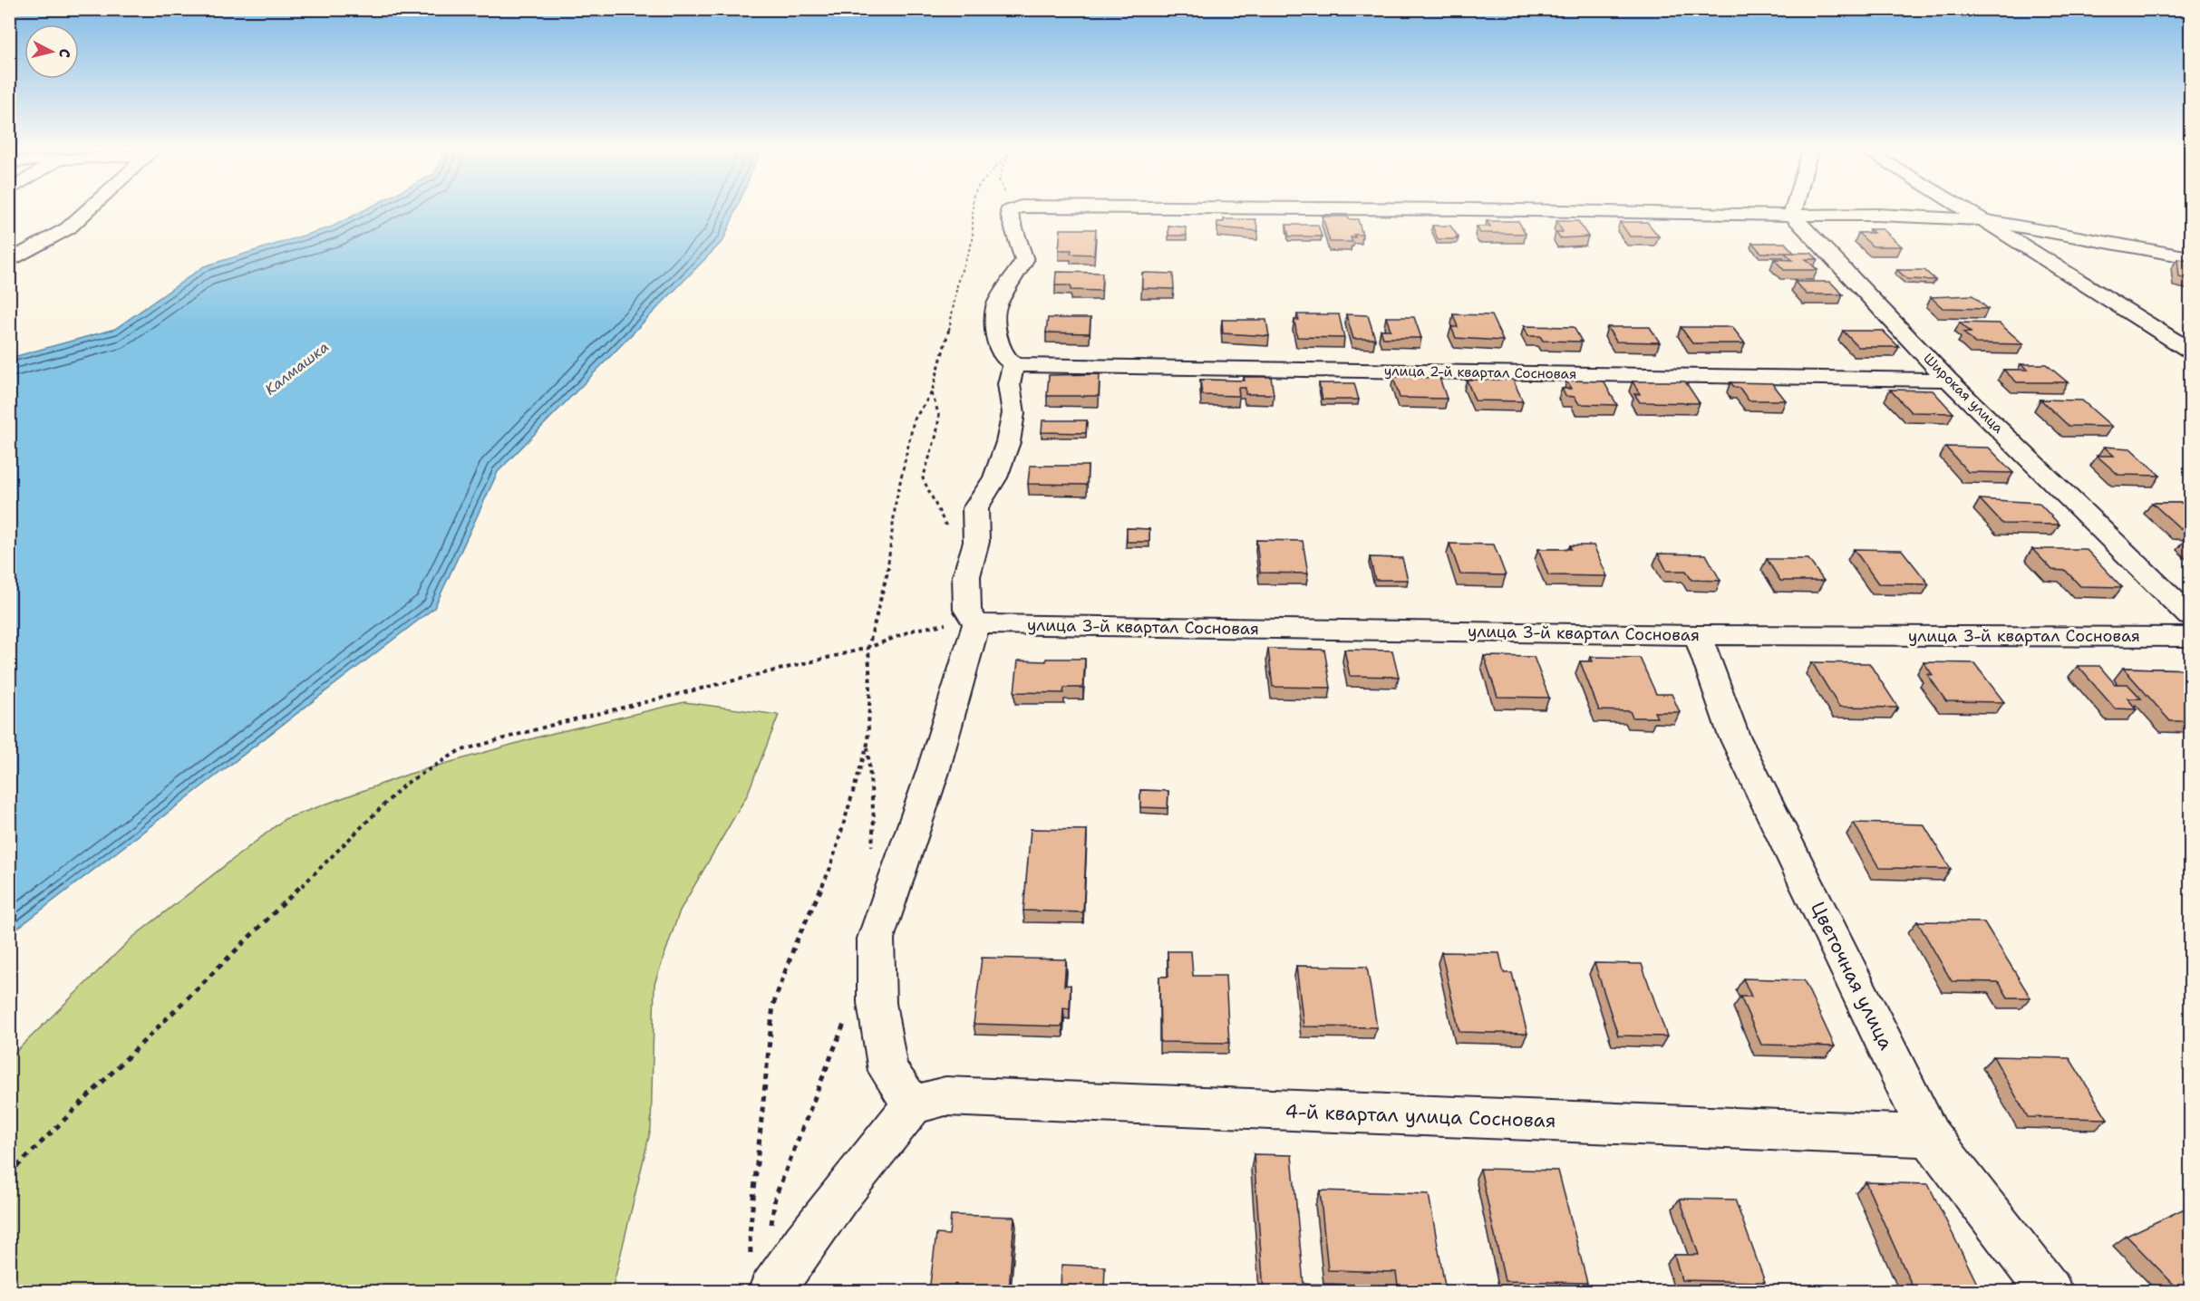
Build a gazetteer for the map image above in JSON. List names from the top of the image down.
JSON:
{
  "streets": {
    "street": [
      "улица 2-й квартал Сосновая",
      "Широкая улица",
      "улица 3-й квартал Сосновая",
      "Цветочная улица",
      "4-й квартал улица Сосновая"
    ]
  },
  "crossings": [
    ["улица 2-й квартал Сосновая", "Широкая улица"],
    ["улица 3-й квартал Сосновая", "Цветочная улица"],
    ["Цветочная улица", "4-й квартал улица Сосновая"]
  ],
  "water": ["Калмашка"],
  "north": "right"
}
